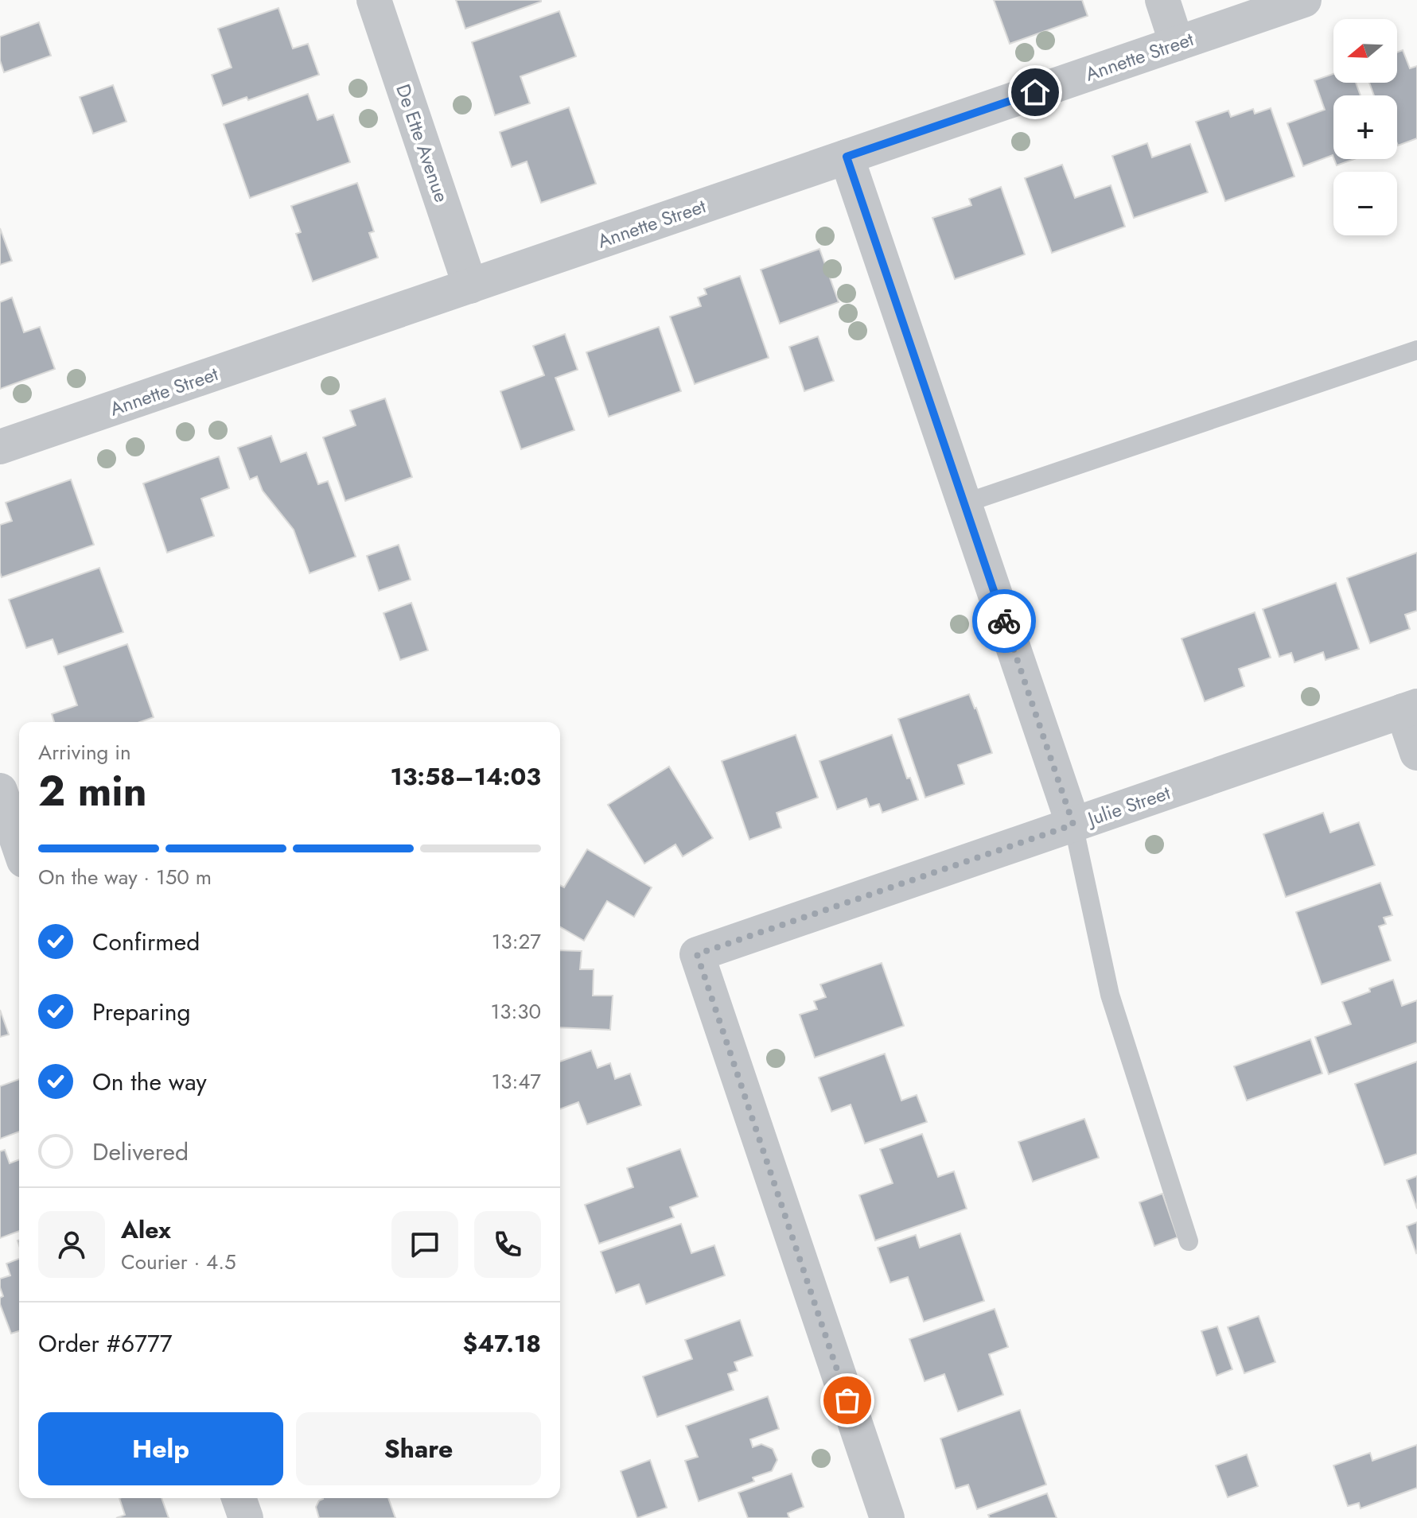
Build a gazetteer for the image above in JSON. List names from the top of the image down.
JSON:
{
  "streets": {
    "street": ["Annette Street", "De Ette Avenue", "Julie Street"]
  },
  "crossings": [
    ["Annette Street", "De Ette Avenue"]
  ],
  "north": "left",
  "page": {
    "map_buttons": ["+", "−"],
    "heading": ["2 min", "Arriving in", "13:58–14:03"],
    "panel": [
      "Alex",
      "Courier · 4.5",
      "Order #6777",
      "$47.18"
    ],
    "bar": "On the way · 150 m",
    "list": [
      ["Confirmed", "13:27"],
      ["Preparing", "13:30"],
      ["On the way", "13:47"],
      "Delivered"
    ],
    "buttons": ["Help", "Share"]
  }
}
